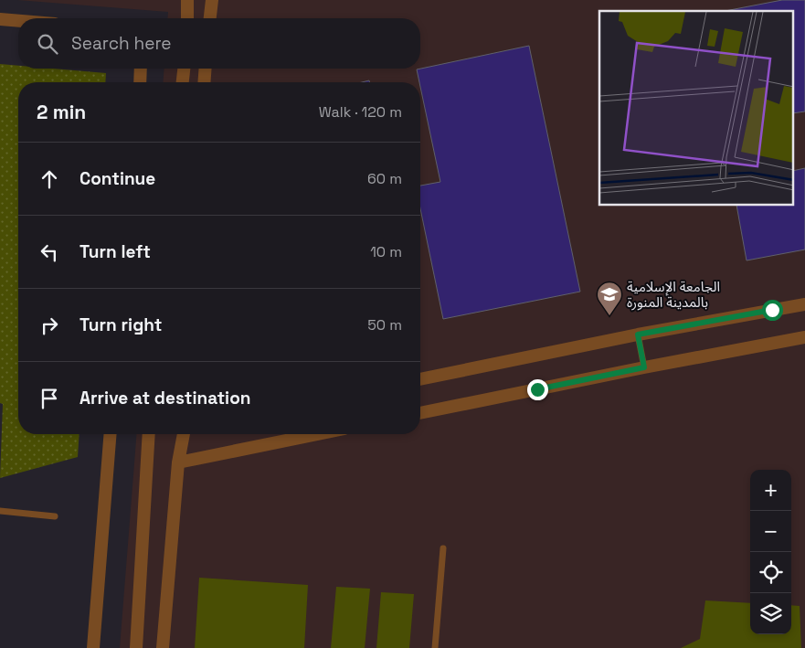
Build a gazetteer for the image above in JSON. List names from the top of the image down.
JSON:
{
  "places": {
    "school or university": ["الجامعة الإسلامية بالمدينة المنورة"]
  },
  "page": {
    "search": "Search here",
    "heading": ["2 min", "Walk · 120 m"],
    "list": [
      ["Continue", "60 m"],
      ["Turn left", "10 m"],
      ["Turn right", "50 m"],
      "Arrive at destination"
    ],
    "map_buttons": ["+", "−"]
  }
}
